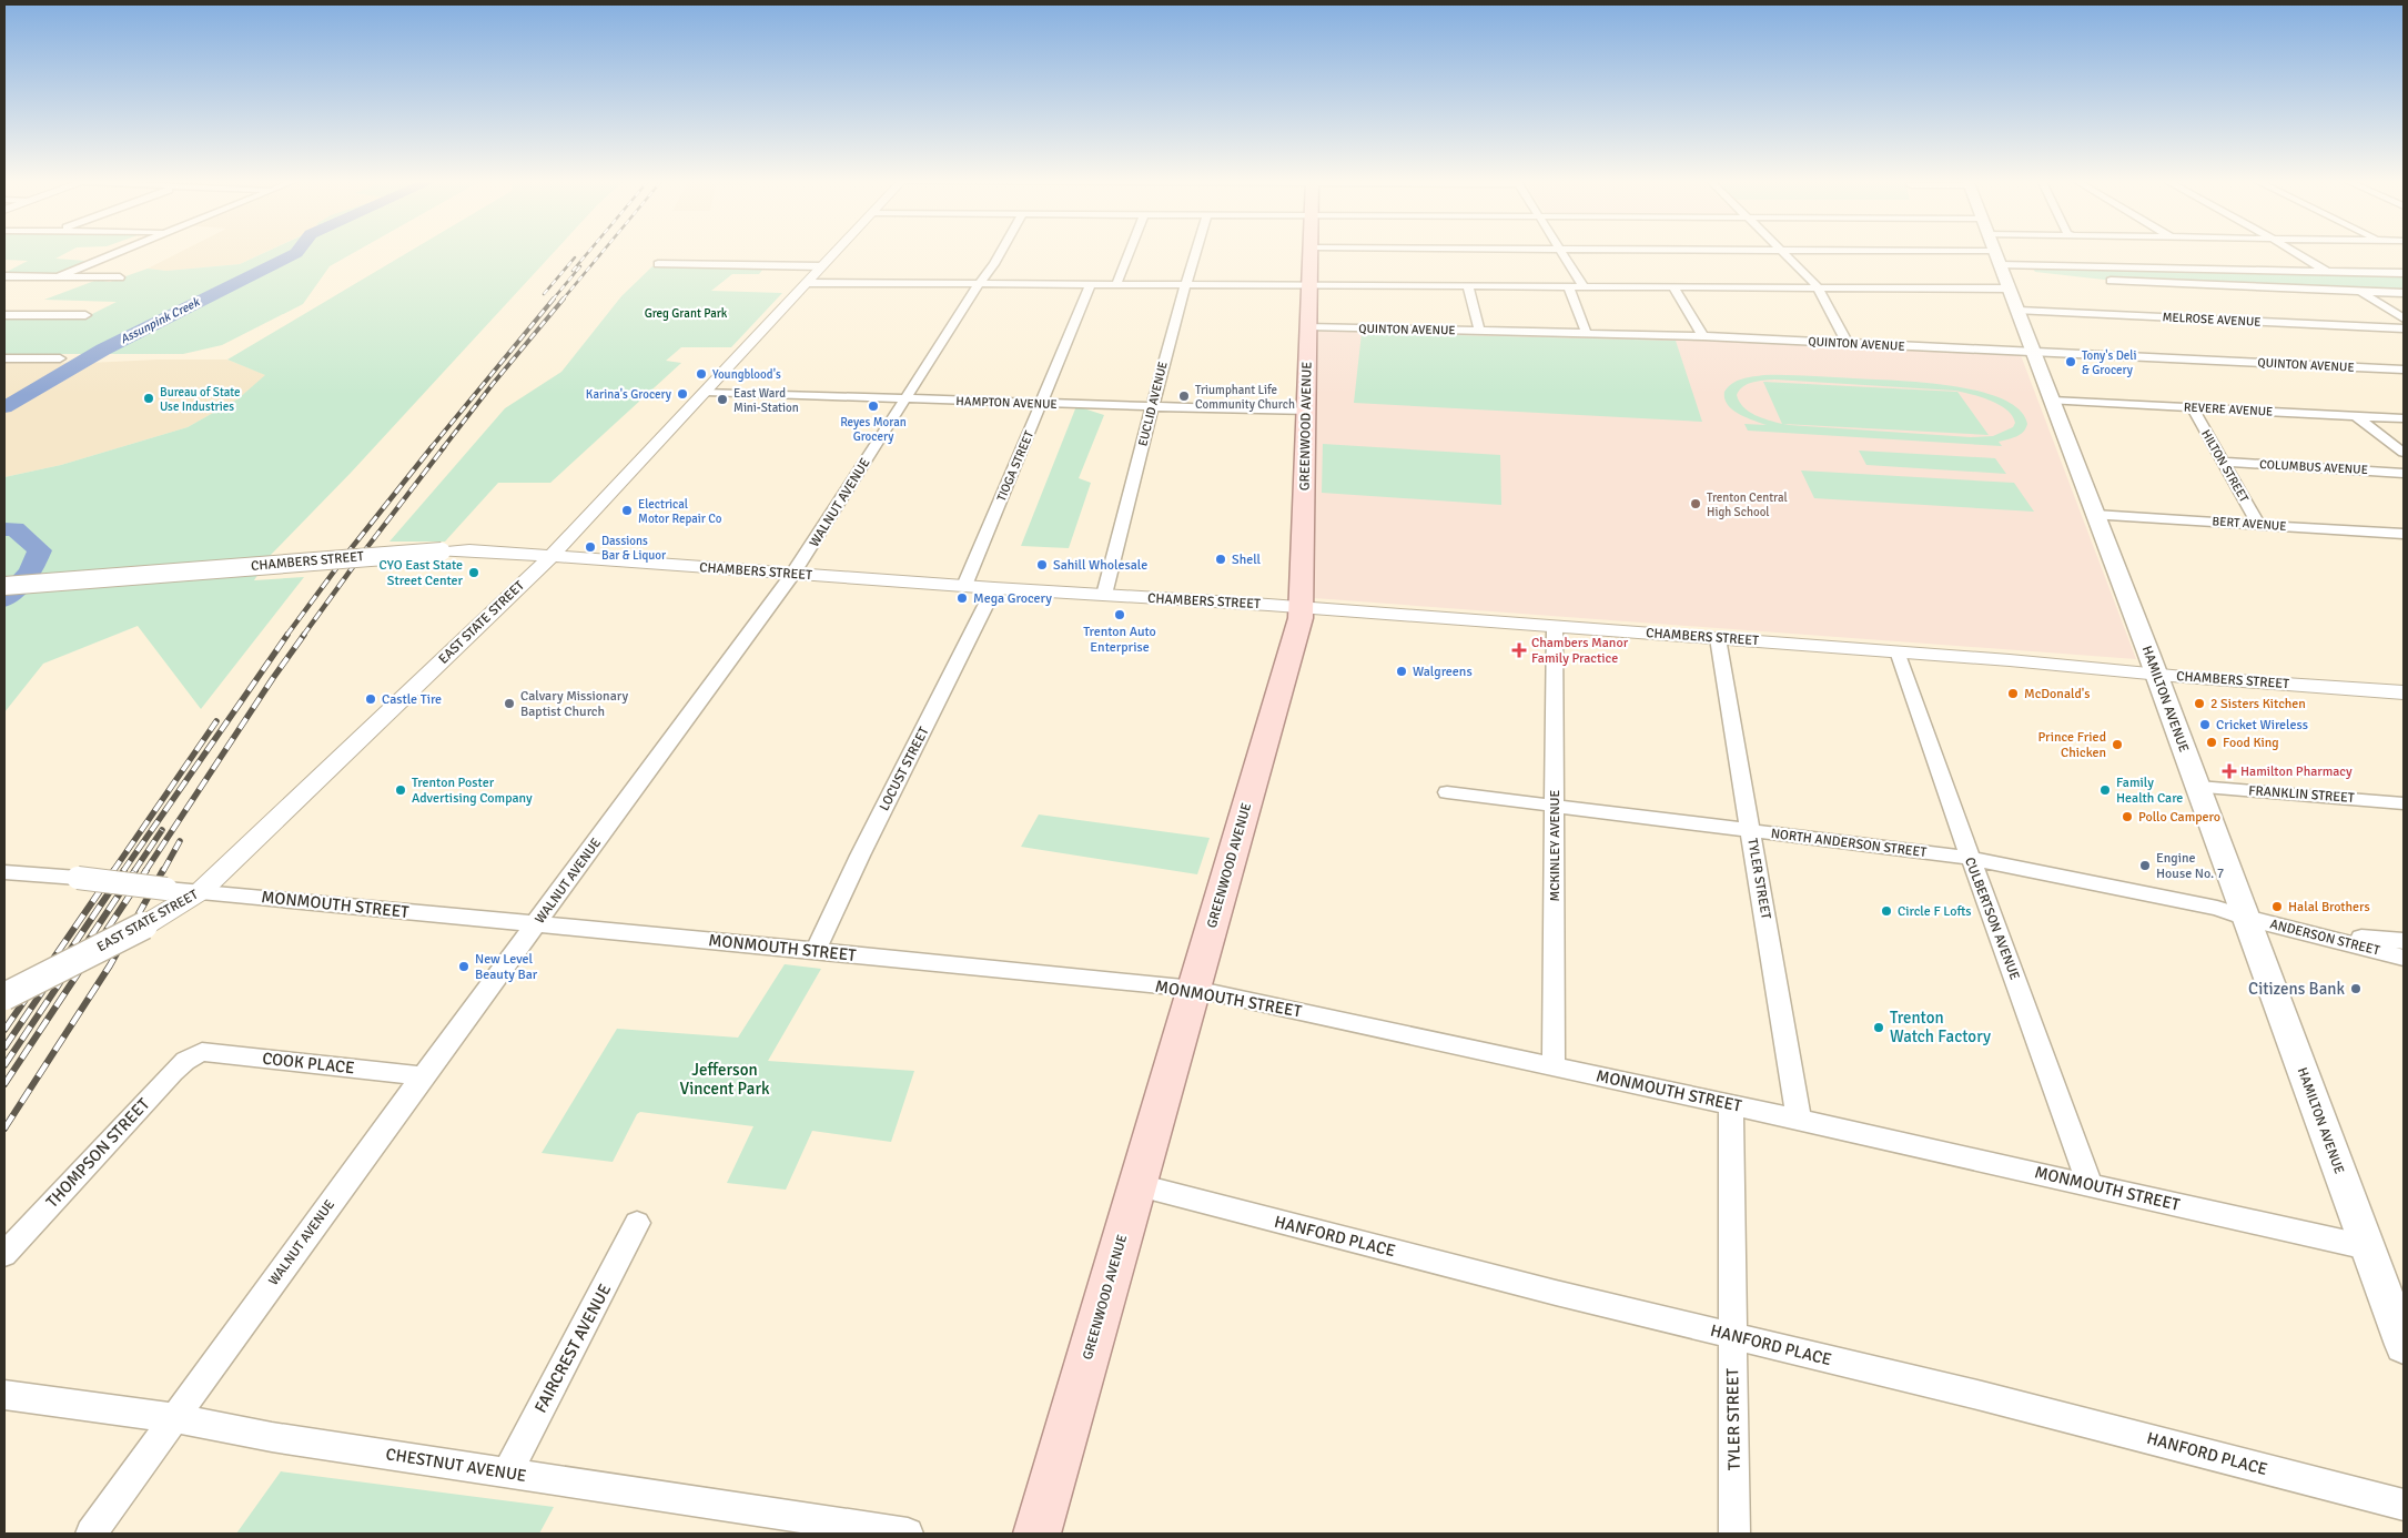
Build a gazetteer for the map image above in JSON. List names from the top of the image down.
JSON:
{
  "streets": {
    "main road": ["GREENWOOD AVENUE", "HAMILTON AVENUE"],
    "street": [
      "MELROSE AVENUE",
      "QUINTON AVENUE",
      "HAMPTON AVENUE",
      "EUCLID AVENUE",
      "REVERE AVENUE",
      "TIOGA STREET",
      "HILTON STREET",
      "COLUMBUS AVENUE",
      "WALNUT AVENUE",
      "BERT AVENUE",
      "CHAMBERS STREET",
      "EAST STATE STREET",
      "LOCUST STREET",
      "FRANKLIN STREET",
      "NORTH ANDERSON STREET",
      "MCKINLEY AVENUE",
      "TYLER STREET",
      "MONMOUTH STREET",
      "CULBERTSON AVENUE",
      "ANDERSON STREET",
      "COOK PLACE",
      "THOMPSON STREET",
      "HANFORD PLACE",
      "FAIRCREST AVENUE",
      "CHESTNUT AVENUE"
    ]
  },
  "crossings": [
    ["MELROSE AVENUE", "HAMILTON AVENUE"],
    ["QUINTON AVENUE", "GREENWOOD AVENUE"],
    ["QUINTON AVENUE", "HAMILTON AVENUE"],
    ["HAMPTON AVENUE", "EUCLID AVENUE"],
    ["HAMPTON AVENUE", "GREENWOOD AVENUE"],
    ["HAMPTON AVENUE", "TIOGA STREET"],
    ["HAMPTON AVENUE", "WALNUT AVENUE"],
    ["HAMPTON AVENUE", "EAST STATE STREET"],
    ["EUCLID AVENUE", "CHAMBERS STREET"],
    ["REVERE AVENUE", "HILTON STREET"],
    ["REVERE AVENUE", "HAMILTON AVENUE"],
    ["GREENWOOD AVENUE", "CHAMBERS STREET"],
    ["GREENWOOD AVENUE", "MONMOUTH STREET"],
    ["GREENWOOD AVENUE", "HANFORD PLACE"],
    ["TIOGA STREET", "CHAMBERS STREET"],
    ["HILTON STREET", "COLUMBUS AVENUE"],
    ["HILTON STREET", "BERT AVENUE"],
    ["WALNUT AVENUE", "CHAMBERS STREET"],
    ["WALNUT AVENUE", "MONMOUTH STREET"],
    ["WALNUT AVENUE", "COOK PLACE"],
    ["WALNUT AVENUE", "CHESTNUT AVENUE"],
    ["BERT AVENUE", "HAMILTON AVENUE"],
    ["CHAMBERS STREET", "EAST STATE STREET"],
    ["CHAMBERS STREET", "HAMILTON AVENUE"],
    ["CHAMBERS STREET", "LOCUST STREET"],
    ["CHAMBERS STREET", "MCKINLEY AVENUE"],
    ["CHAMBERS STREET", "TYLER STREET"],
    ["CHAMBERS STREET", "CULBERTSON AVENUE"],
    ["EAST STATE STREET", "MONMOUTH STREET"],
    ["HAMILTON AVENUE", "FRANKLIN STREET"],
    ["HAMILTON AVENUE", "NORTH ANDERSON STREET"],
    ["HAMILTON AVENUE", "MONMOUTH STREET"],
    ["HAMILTON AVENUE", "ANDERSON STREET"],
    ["LOCUST STREET", "MONMOUTH STREET"],
    ["NORTH ANDERSON STREET", "MCKINLEY AVENUE"],
    ["NORTH ANDERSON STREET", "TYLER STREET"],
    ["NORTH ANDERSON STREET", "CULBERTSON AVENUE"],
    ["NORTH ANDERSON STREET", "ANDERSON STREET"],
    ["MCKINLEY AVENUE", "MONMOUTH STREET"],
    ["TYLER STREET", "MONMOUTH STREET"],
    ["TYLER STREET", "HANFORD PLACE"],
    ["MONMOUTH STREET", "CULBERTSON AVENUE"],
    ["COOK PLACE", "THOMPSON STREET"],
    ["FAIRCREST AVENUE", "CHESTNUT AVENUE"]
  ],
  "water": ["Assunpink Creek"],
  "parks": ["Greg Grant Park", "Jefferson Vincent Park"],
  "places": {
    "other": [
      "Tony's Deli & Grocery",
      "Youngblood's",
      "Karina's Grocery",
      "Triumphant Life Community Church",
      "Bureau of State Use Industries",
      "East Ward Mini-Station",
      "Reyes Moran Grocery",
      "Trenton Central High School",
      "Electrical Motor Repair Co",
      "Dassions Bar & Liquor",
      "Shell",
      "Sahill Wholesale",
      "CYO East State Street Center",
      "Mega Grocery",
      "Trenton Auto Enterprise",
      "Walgreens",
      "McDonald's",
      "Castle Tire",
      "Calvary Missionary Baptist Church",
      "2 Sisters Kitchen",
      "Cricket Wireless",
      "Food King",
      "Prince Fried Chicken",
      "Trenton Poster Advertising Company",
      "Family Health Care",
      "Pollo Campero",
      "Engine House No. 7",
      "Halal Brothers",
      "Circle F Lofts",
      "New Level Beauty Bar",
      "Citizens Bank",
      "Trenton Watch Factory"
    ],
    "health": ["Chambers Manor Family Practice", "Hamilton Pharmacy"]
  }
}
